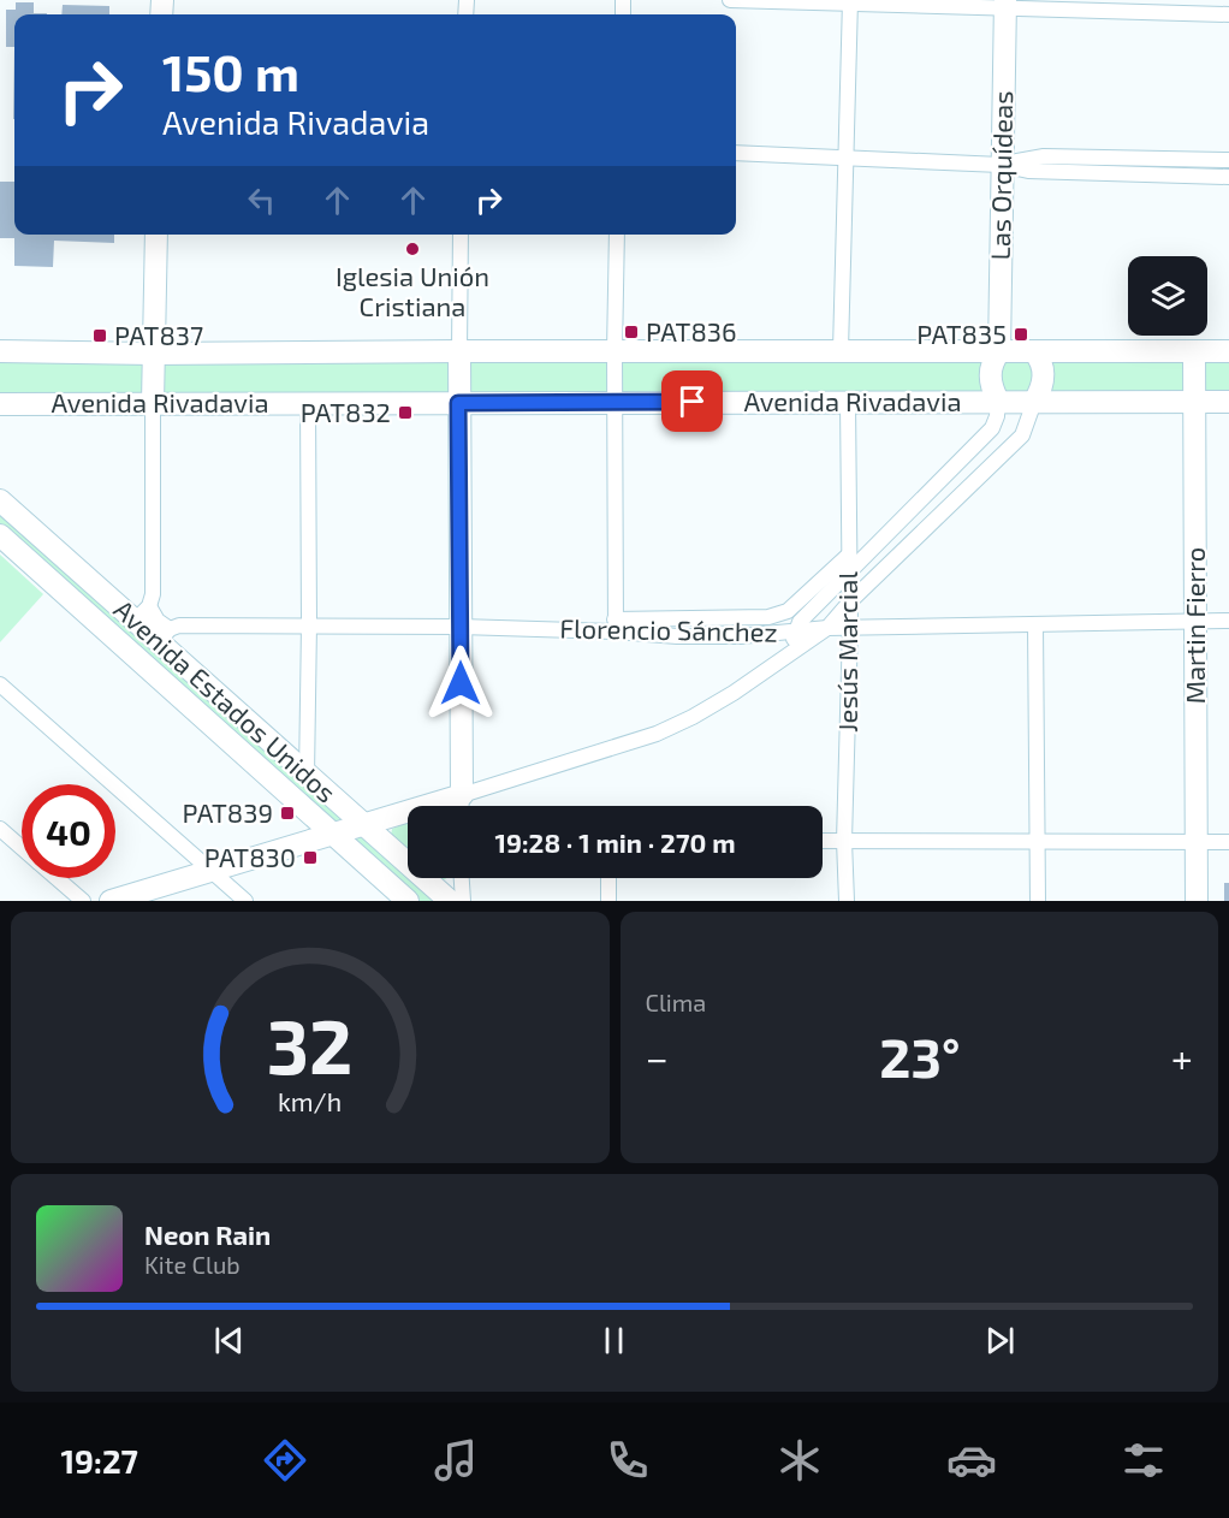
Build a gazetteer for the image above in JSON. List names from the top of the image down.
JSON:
{
  "streets": {
    "main road": [
      "Las Orquídeas",
      "Avenida Rivadavia",
      "Martin Fierro",
      "Avenida Estados Unidos"
    ],
    "street": ["Florencio Sánchez", "Jesús Marcial"]
  },
  "crossings": [
    ["Las Orquídeas", "Avenida Rivadavia"],
    ["Avenida Rivadavia", "Martin Fierro"],
    ["Avenida Rivadavia", "Jesús Marcial"],
    ["Martin Fierro", "Florencio Sánchez"],
    ["Florencio Sánchez", "Jesús Marcial"],
    ["Florencio Sánchez", "Avenida Estados Unidos"]
  ],
  "places": {
    "other": ["Iglesia Unión Cristiana"],
    "transit": [
      "PAT836",
      "PAT835",
      "PAT837",
      "PAT832",
      "PAT839",
      "PAT830"
    ]
  },
  "page": {
    "turn": ["150 m", "Avenida Rivadavia"],
    "limit": "40",
    "trip": "19:28 · 1 min · 270 m",
    "tile": "Clima",
    "heat": ["−", "23°", "+"],
    "song": ["Neon Rain", "Kite Club"],
    "tabs": "19:27",
    "gauge": ["32", "km/h"]
  }
}
